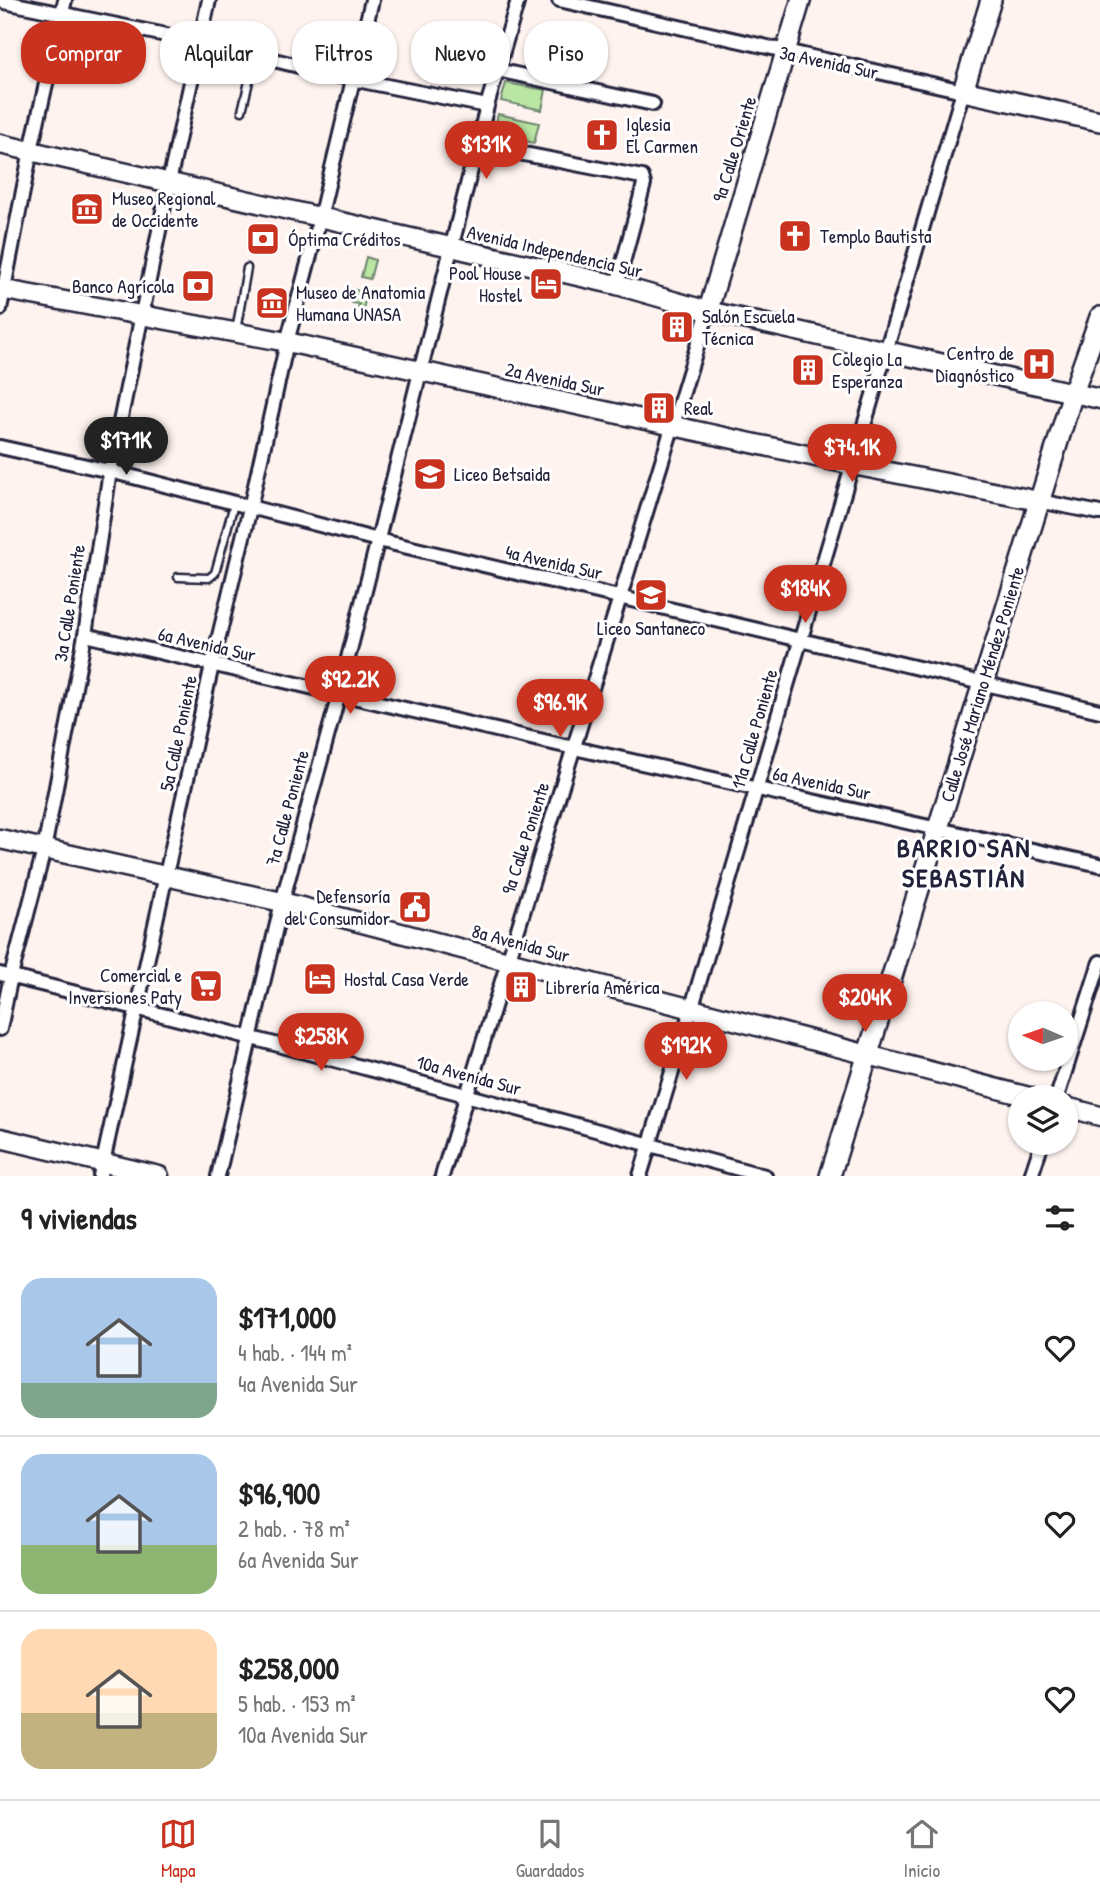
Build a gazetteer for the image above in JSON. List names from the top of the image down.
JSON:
{
  "streets": {
    "main road": [
      "3a Avenida Sur",
      "9a Calle Oriente",
      "Avenida Independencia Sur",
      "2a Avenida Sur",
      "Calle José Mariano Méndez Poniente",
      "8a Avenida Sur"
    ],
    "street": [
      "4a Avenida Sur",
      "3a Calle Poniente",
      "6a Avenida Sur",
      "11a Calle Poniente",
      "5a Calle Poniente",
      "7a Calle Poniente",
      "9a Calle Poniente",
      "10a Avenida Sur"
    ]
  },
  "crossings": [
    ["3a Avenida Sur", "9a Calle Oriente"],
    ["3a Avenida Sur", "11a Calle Poniente"],
    ["9a Calle Oriente", "Avenida Independencia Sur"],
    ["9a Calle Oriente", "9a Calle Poniente"],
    ["Avenida Independencia Sur", "3a Calle Poniente"],
    ["Avenida Independencia Sur", "Calle José Mariano Méndez Poniente"],
    ["Avenida Independencia Sur", "11a Calle Poniente"],
    ["Avenida Independencia Sur", "5a Calle Poniente"],
    ["Avenida Independencia Sur", "7a Calle Poniente"],
    ["Avenida Independencia Sur", "9a Calle Poniente"],
    ["2a Avenida Sur", "3a Calle Poniente"],
    ["2a Avenida Sur", "Calle José Mariano Méndez Poniente"],
    ["2a Avenida Sur", "11a Calle Poniente"],
    ["2a Avenida Sur", "5a Calle Poniente"],
    ["2a Avenida Sur", "7a Calle Poniente"],
    ["2a Avenida Sur", "9a Calle Poniente"],
    ["4a Avenida Sur", "3a Calle Poniente"],
    ["4a Avenida Sur", "Calle José Mariano Méndez Poniente"],
    ["4a Avenida Sur", "11a Calle Poniente"],
    ["4a Avenida Sur", "5a Calle Poniente"],
    ["4a Avenida Sur", "7a Calle Poniente"],
    ["4a Avenida Sur", "9a Calle Poniente"],
    ["3a Calle Poniente", "6a Avenida Sur"],
    ["3a Calle Poniente", "8a Avenida Sur"],
    ["3a Calle Poniente", "10a Avenida Sur"],
    ["6a Avenida Sur", "Calle José Mariano Méndez Poniente"],
    ["6a Avenida Sur", "11a Calle Poniente"],
    ["6a Avenida Sur", "5a Calle Poniente"],
    ["6a Avenida Sur", "7a Calle Poniente"],
    ["6a Avenida Sur", "9a Calle Poniente"],
    ["Calle José Mariano Méndez Poniente", "8a Avenida Sur"],
    ["11a Calle Poniente", "8a Avenida Sur"],
    ["11a Calle Poniente", "10a Avenida Sur"],
    ["5a Calle Poniente", "8a Avenida Sur"],
    ["5a Calle Poniente", "10a Avenida Sur"],
    ["7a Calle Poniente", "8a Avenida Sur"],
    ["7a Calle Poniente", "10a Avenida Sur"],
    ["9a Calle Poniente", "8a Avenida Sur"],
    ["9a Calle Poniente", "10a Avenida Sur"]
  ],
  "districts": ["BARRIO SAN SEBASTIÁN"],
  "places": {
    "church": ["Iglesia El Carmen", "Templo Bautista"],
    "museum": ["Museo Regional de Occidente", "Museo de Anatomia Humana UNASA"],
    "bank": ["Óptima Créditos", "Banco Agrícola"],
    "hotel": ["Pool House Hostel", "Hostal Casa Verde"],
    "building": [
      "Salón Escuela Técnica",
      "Colegio La Esperanza",
      "Real",
      "Librería América"
    ],
    "hospital": ["Centro de Diagnóstico"],
    "school or university": ["Liceo Betsaida", "Liceo Santaneco"],
    "public building": ["Defensoría del Consumidor"],
    "supermarket": ["Comercial e Inversiones Paty"]
  },
  "north": "left",
  "page": {
    "chip": [
      "Comprar",
      "Alquilar",
      "Filtros",
      "Nuevo",
      "Piso"
    ],
    "price": [
      "$131K",
      "$171K",
      "$74.1K",
      "$184K",
      "$92.2K",
      "$96.9K",
      "$204K",
      "$258K",
      "$192K"
    ],
    "heading": "9 viviendas",
    "list": [
      {
        "name": "$171,000",
        "note": "4 hab. · 144 m² · 4a Avenida Sur"
      },
      {
        "name": "$96,900",
        "note": "2 hab. · 78 m² · 6a Avenida Sur"
      },
      {
        "name": "$258,000",
        "note": "5 hab. · 153 m² · 10a Avenida Sur"
      }
    ],
    "tabs": ["Mapa", "Guardados", "Inicio"]
  }
}
